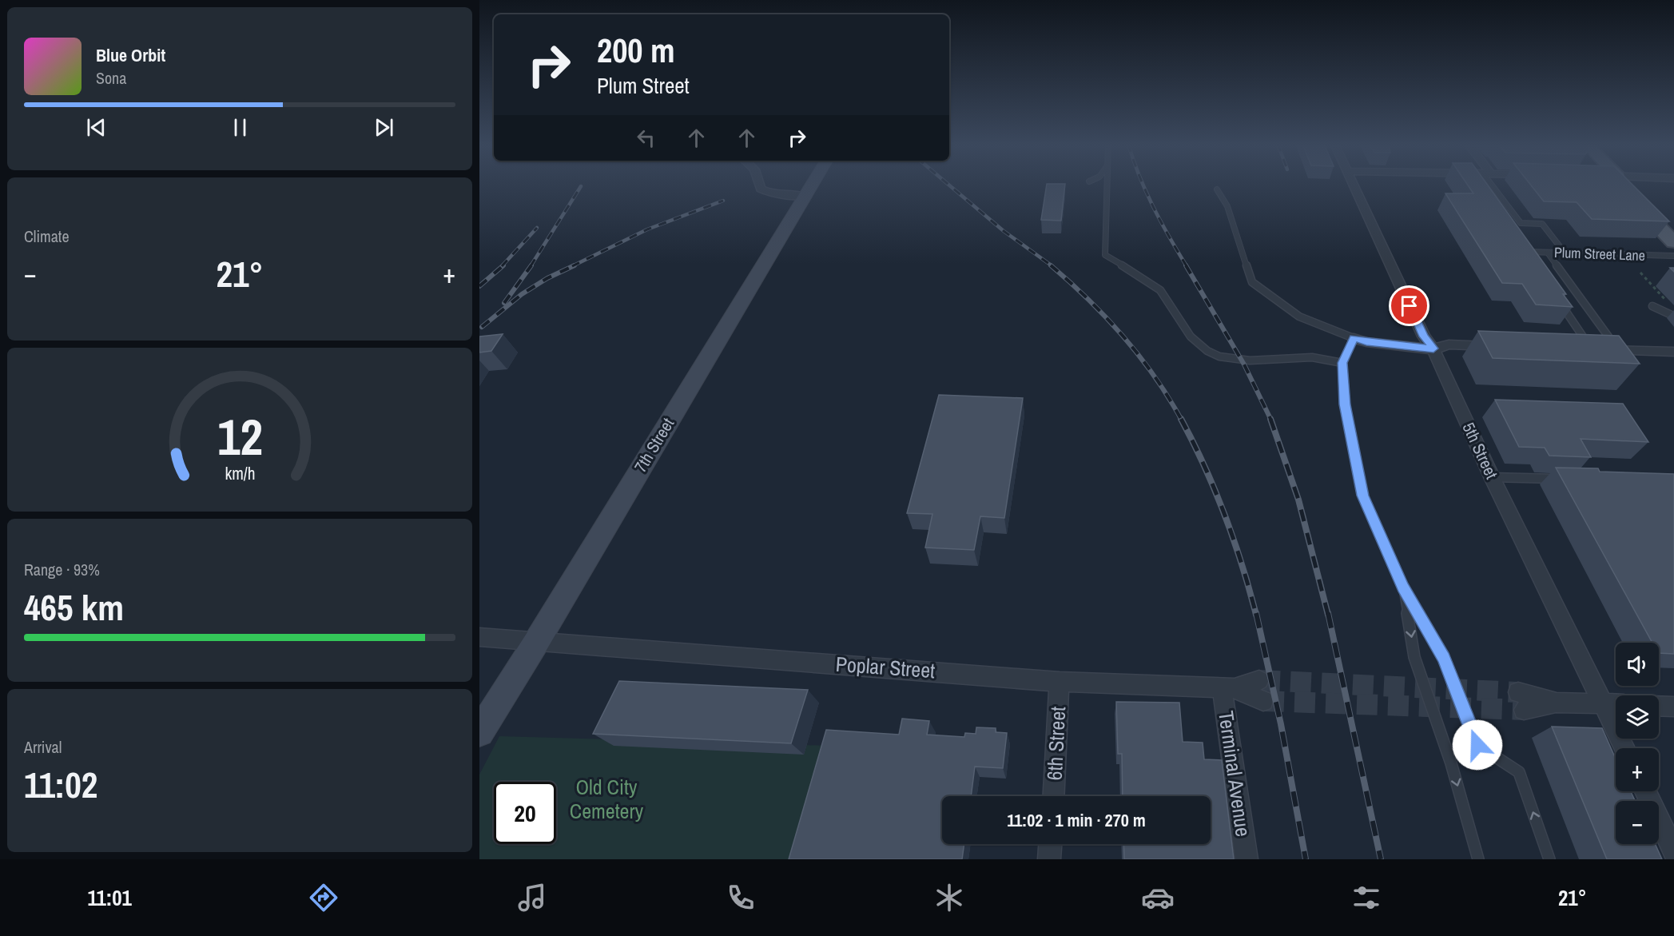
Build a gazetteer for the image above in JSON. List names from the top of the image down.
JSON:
{
  "streets": {
    "street": [
      "7th Street",
      "5th Street",
      "Poplar Street",
      "6th Street",
      "Terminal Avenue"
    ],
    "lane": ["Plum Street Lane"]
  },
  "crossings": [
    ["7th Street", "Poplar Street"],
    ["Poplar Street", "6th Street"],
    ["Poplar Street", "Terminal Avenue"]
  ],
  "parks": ["Old City Cemetery"],
  "page": {
    "turn": ["200 m", "Plum Street"],
    "song": ["Blue Orbit", "Sona"],
    "tile": [
      "Climate",
      ["Range · 93%", "465 km"],
      ["Arrival", "11:02"]
    ],
    "heat": ["−", "21°", "+"],
    "map_buttons": ["+", "−"],
    "limit": "20",
    "trip": "11:02 · 1 min · 270 m",
    "tabs": ["11:01", "21°"],
    "gauge": ["12", "km/h"]
  }
}
